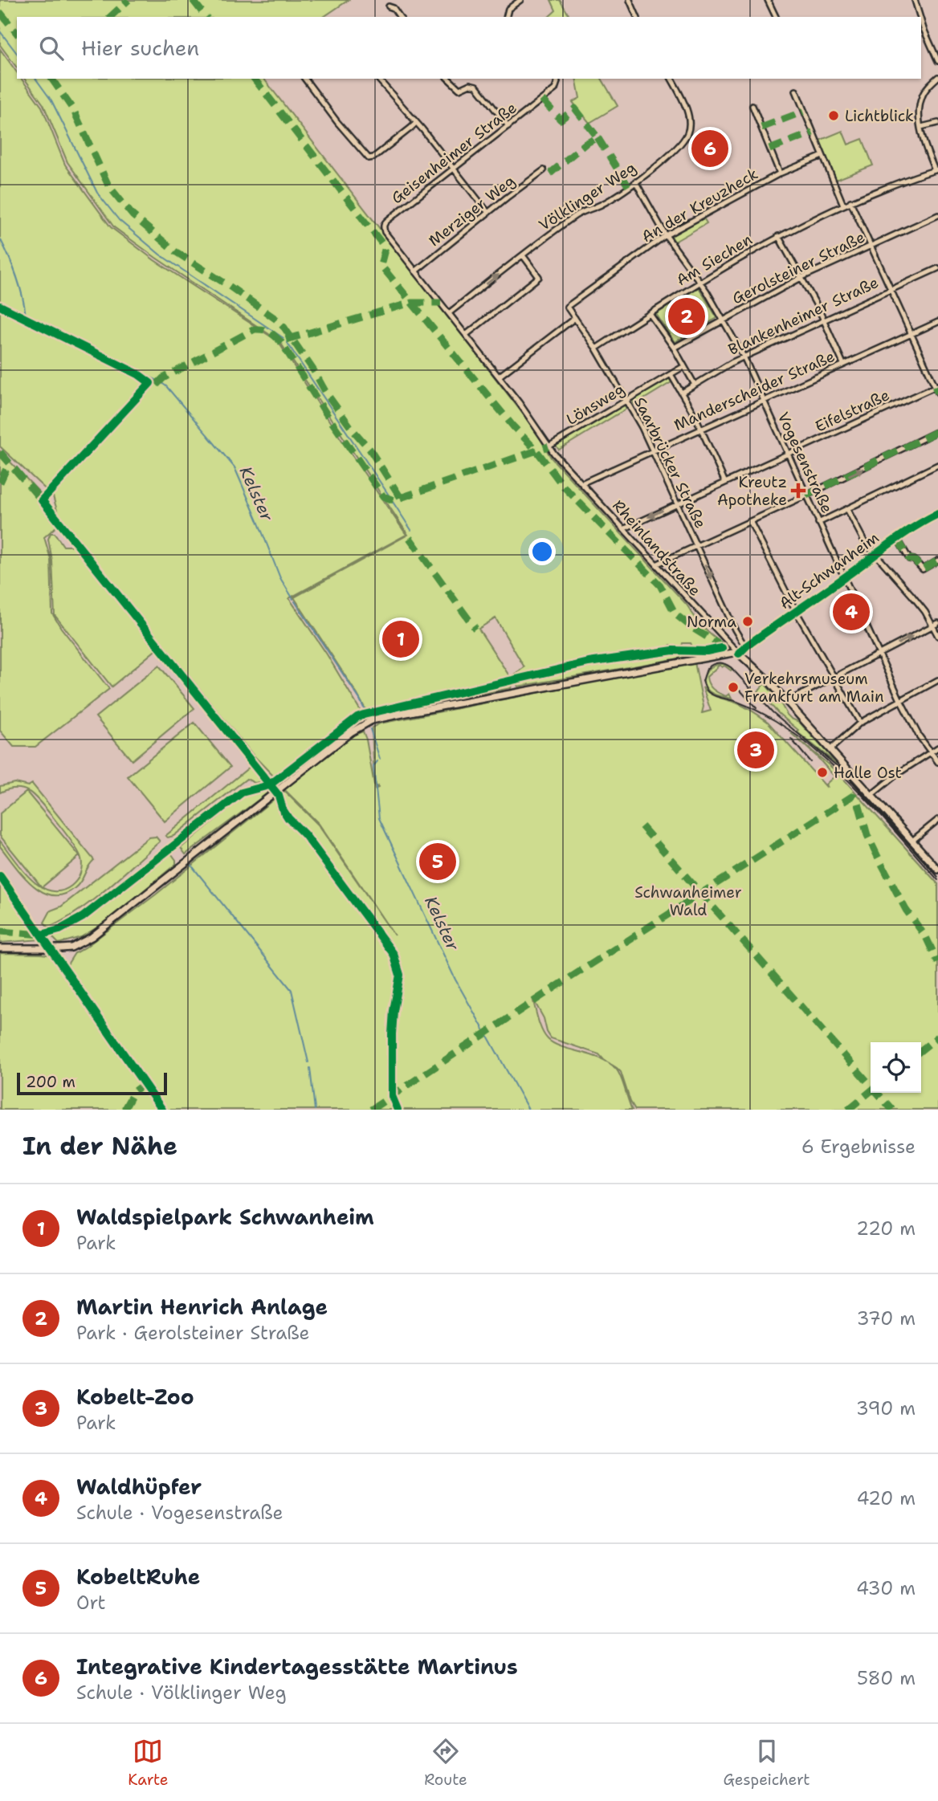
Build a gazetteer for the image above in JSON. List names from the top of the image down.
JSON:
{
  "streets": {
    "street": [
      "Geisenheimer Straße",
      "Völklinger Weg",
      "An der Kreuzheck",
      "Merziger Weg",
      "Am Siechen",
      "Gerolsteiner Straße",
      "Blankenheimer Straße",
      "Manderscheider Straße",
      "Lönsweg",
      "Eifelstraße",
      "Saarbrücker Straße",
      "Vogesenstraße",
      "Rheinlandstraße",
      "Alt-Schwanheim"
    ]
  },
  "crossings": [
    ["Geisenheimer Straße", "Rheinlandstraße"],
    ["Völklinger Weg", "Vogesenstraße"],
    ["Völklinger Weg", "Rheinlandstraße"],
    ["An der Kreuzheck", "Saarbrücker Straße"],
    ["An der Kreuzheck", "Vogesenstraße"],
    ["Merziger Weg", "Rheinlandstraße"],
    ["Am Siechen", "Saarbrücker Straße"],
    ["Am Siechen", "Vogesenstraße"],
    ["Gerolsteiner Straße", "Vogesenstraße"],
    ["Blankenheimer Straße", "Vogesenstraße"],
    ["Manderscheider Straße", "Saarbrücker Straße"],
    ["Manderscheider Straße", "Vogesenstraße"],
    ["Manderscheider Straße", "Rheinlandstraße"],
    ["Lönsweg", "Saarbrücker Straße"],
    ["Lönsweg", "Rheinlandstraße"],
    ["Eifelstraße", "Saarbrücker Straße"],
    ["Eifelstraße", "Vogesenstraße"],
    ["Eifelstraße", "Rheinlandstraße"],
    ["Saarbrücker Straße", "Alt-Schwanheim"],
    ["Vogesenstraße", "Alt-Schwanheim"],
    ["Rheinlandstraße", "Alt-Schwanheim"]
  ],
  "water": ["Kelster"],
  "parks": ["Schwanheimer Wald"],
  "places": {
    "other": [
      "Lichtblick",
      "Norma",
      "Verkehrsmuseum Frankfurt am Main",
      "Halle Ost"
    ],
    "health": ["Kreutz Apotheke"]
  },
  "scale_bar": "200 m",
  "page": {
    "search": "Hier suchen",
    "pins": [
      "6",
      "2",
      "4",
      "1",
      "3",
      "5"
    ],
    "scale": "200 m",
    "heading": ["In der Nähe", "6 Ergebnisse"],
    "list": [
      {
        "mark": "1",
        "name": "Waldspielpark Schwanheim",
        "note": "Park",
        "value": "220 m"
      },
      {
        "mark": "2",
        "name": "Martin Henrich Anlage",
        "note": "Park · Gerolsteiner Straße",
        "value": "370 m"
      },
      {
        "mark": "3",
        "name": "Kobelt-Zoo",
        "note": "Park",
        "value": "390 m"
      },
      {
        "mark": "4",
        "name": "Waldhüpfer",
        "note": "Schule · Vogesenstraße",
        "value": "420 m"
      },
      {
        "mark": "5",
        "name": "KobeltRuhe",
        "note": "Ort",
        "value": "430 m"
      },
      {
        "mark": "6",
        "name": "Integrative Kindertagesstätte Martinus",
        "note": "Schule · Völklinger Weg",
        "value": "580 m"
      }
    ],
    "nav": ["Karte", "Route", "Gespeichert"]
  }
}
